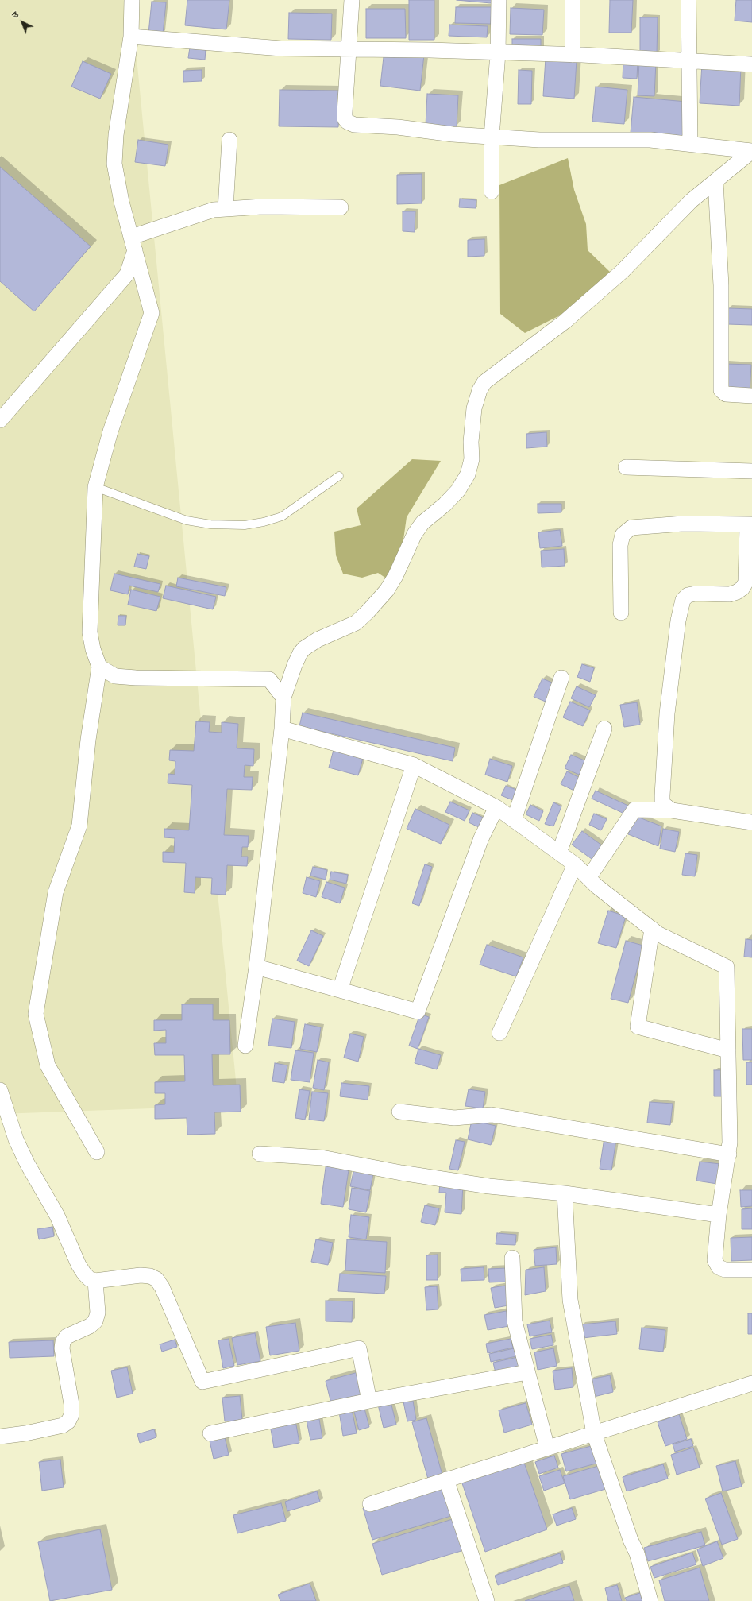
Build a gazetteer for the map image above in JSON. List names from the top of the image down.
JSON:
{
  "north": "top left"
}
